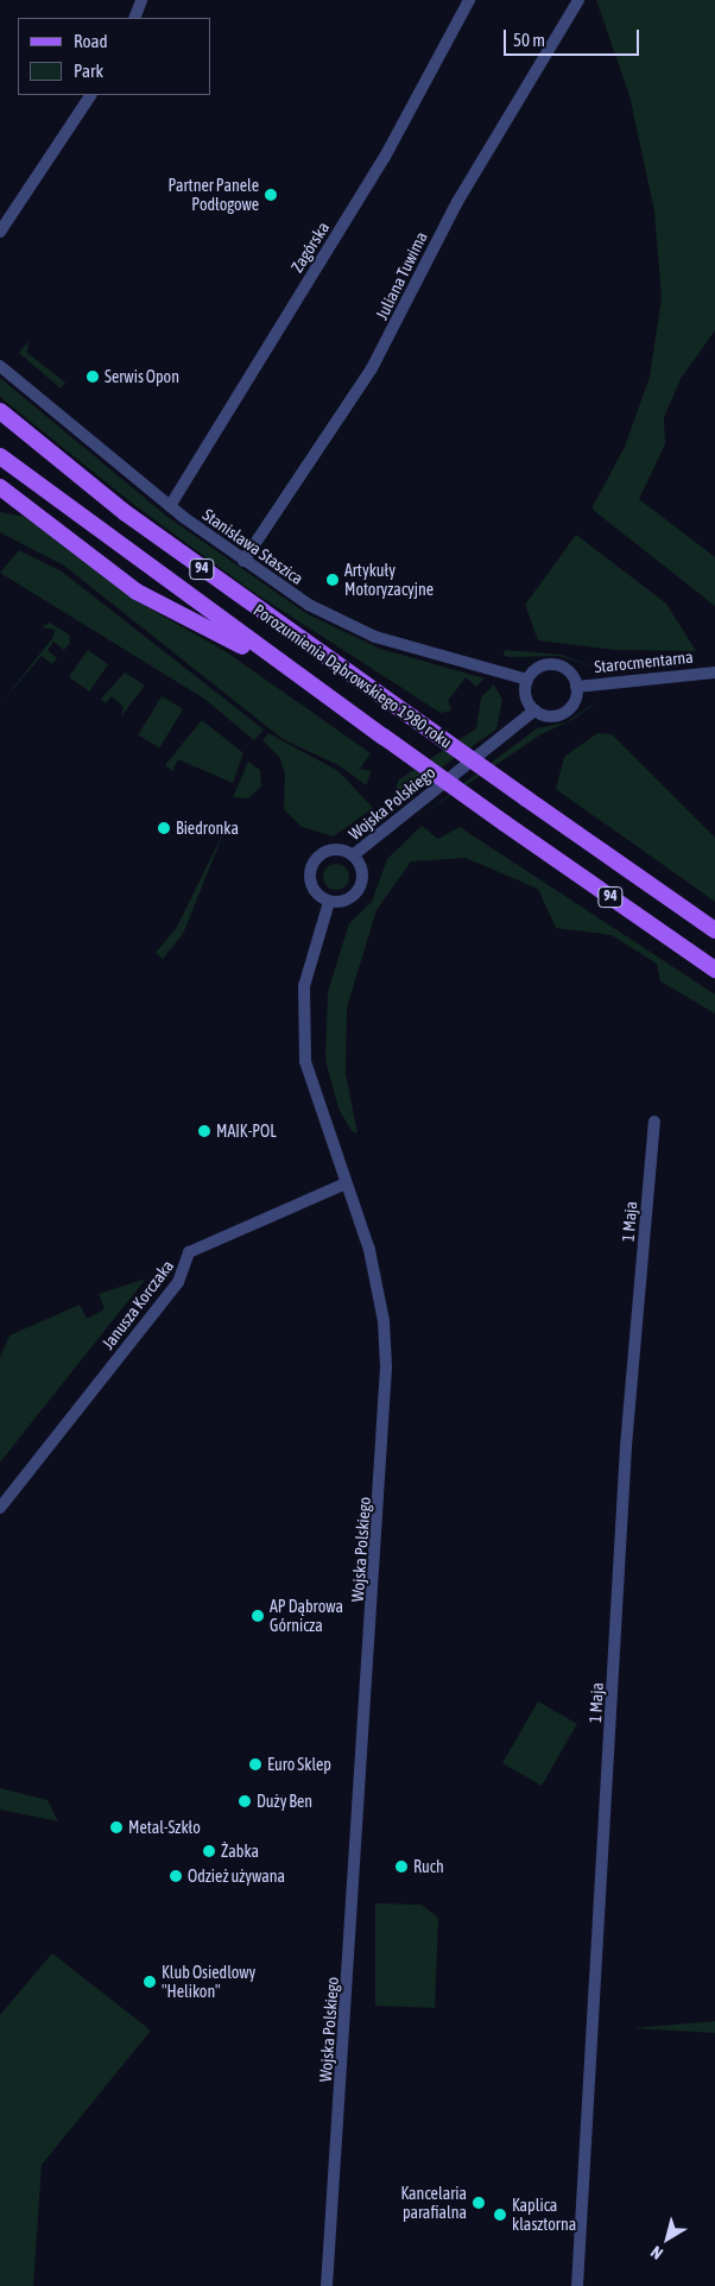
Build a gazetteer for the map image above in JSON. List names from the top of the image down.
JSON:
{
  "streets": {
    "main road": ["94", "Porozumienia Dąbrowskiego 1980 roku"],
    "street": [
      "Zagórska",
      "Juliana Tuwima",
      "Stanisława Staszica",
      "Starocmentarna",
      "Wojska Polskiego",
      "1 Maja",
      "Janusza Korczaka"
    ]
  },
  "crossings": [
    ["Zagórska", "Stanisława Staszica"],
    ["Juliana Tuwima", "Stanisława Staszica"],
    ["Stanisława Staszica", "Starocmentarna"],
    ["Stanisława Staszica", "Wojska Polskiego"],
    ["Starocmentarna", "Wojska Polskiego"],
    ["Wojska Polskiego", "Janusza Korczaka"]
  ],
  "places": [
    "Partner Panele Podłogowe",
    "Serwis Opon",
    "Artykuły Motoryzacyjne",
    "Biedronka",
    "MAIK-POL",
    "AP Dąbrowa Górnicza",
    "Euro Sklep",
    "Duży Ben",
    "Metal-Szkło",
    "Żabka",
    "Ruch",
    "Odzież używana",
    "Klub Osiedlowy \"Helikon\"",
    "Kancelaria parafialna",
    "Kaplica klasztorna"
  ],
  "legend": ["Road", "Park"],
  "scale_bar": "50 m",
  "north": "bottom left"
}
